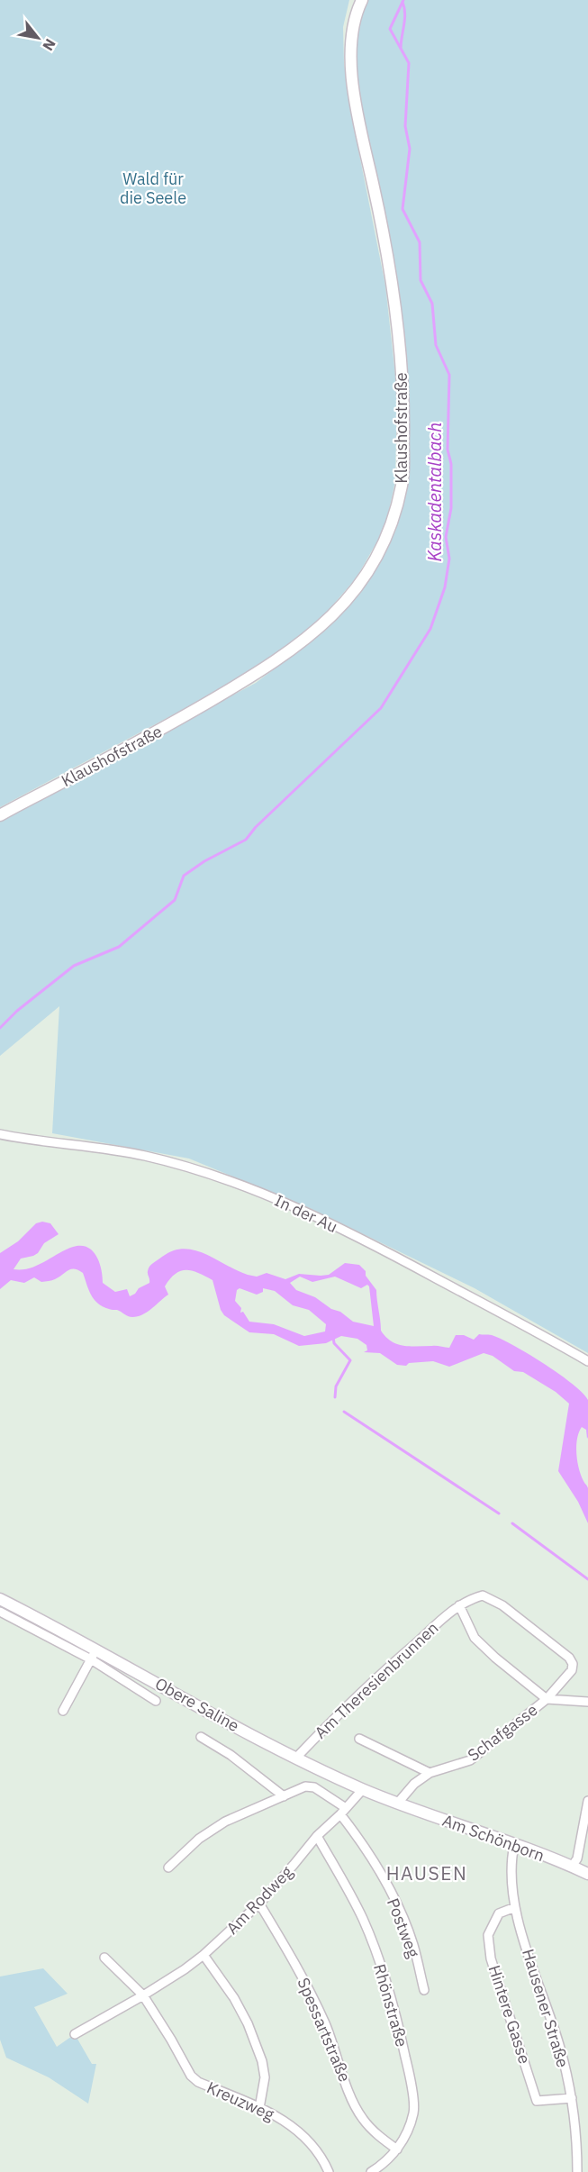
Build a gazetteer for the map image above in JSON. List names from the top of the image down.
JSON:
{
  "streets": {
    "main road": ["Klaushofstraße", "Obere Saline", "Am Schönborn"],
    "street": [
      "In der Au",
      "Am Theresienbrunnen",
      "Schafgasse",
      "Am Rodweg",
      "Postweg",
      "Rhönstraße",
      "Hausener Straße",
      "Hintere Gasse",
      "Spessartstraße",
      "Kreuzweg"
    ]
  },
  "crossings": [
    ["Am Theresienbrunnen", "Obere Saline"],
    ["Am Theresienbrunnen", "Schafgasse"],
    ["Obere Saline", "Schafgasse"],
    ["Obere Saline", "Am Schönborn"],
    ["Obere Saline", "Am Rodweg"],
    ["Obere Saline", "Postweg"],
    ["Schafgasse", "Am Schönborn"],
    ["Am Schönborn", "Hausener Straße"],
    ["Am Rodweg", "Postweg"],
    ["Am Rodweg", "Rhönstraße"],
    ["Am Rodweg", "Spessartstraße"],
    ["Am Rodweg", "Kreuzweg"],
    ["Rhönstraße", "Spessartstraße"],
    ["Hausener Straße", "Hintere Gasse"]
  ],
  "districts": ["HAUSEN"],
  "water": ["Kaskadentalbach"],
  "parks": ["Wald für die Seele"],
  "north": "bottom right"
}
